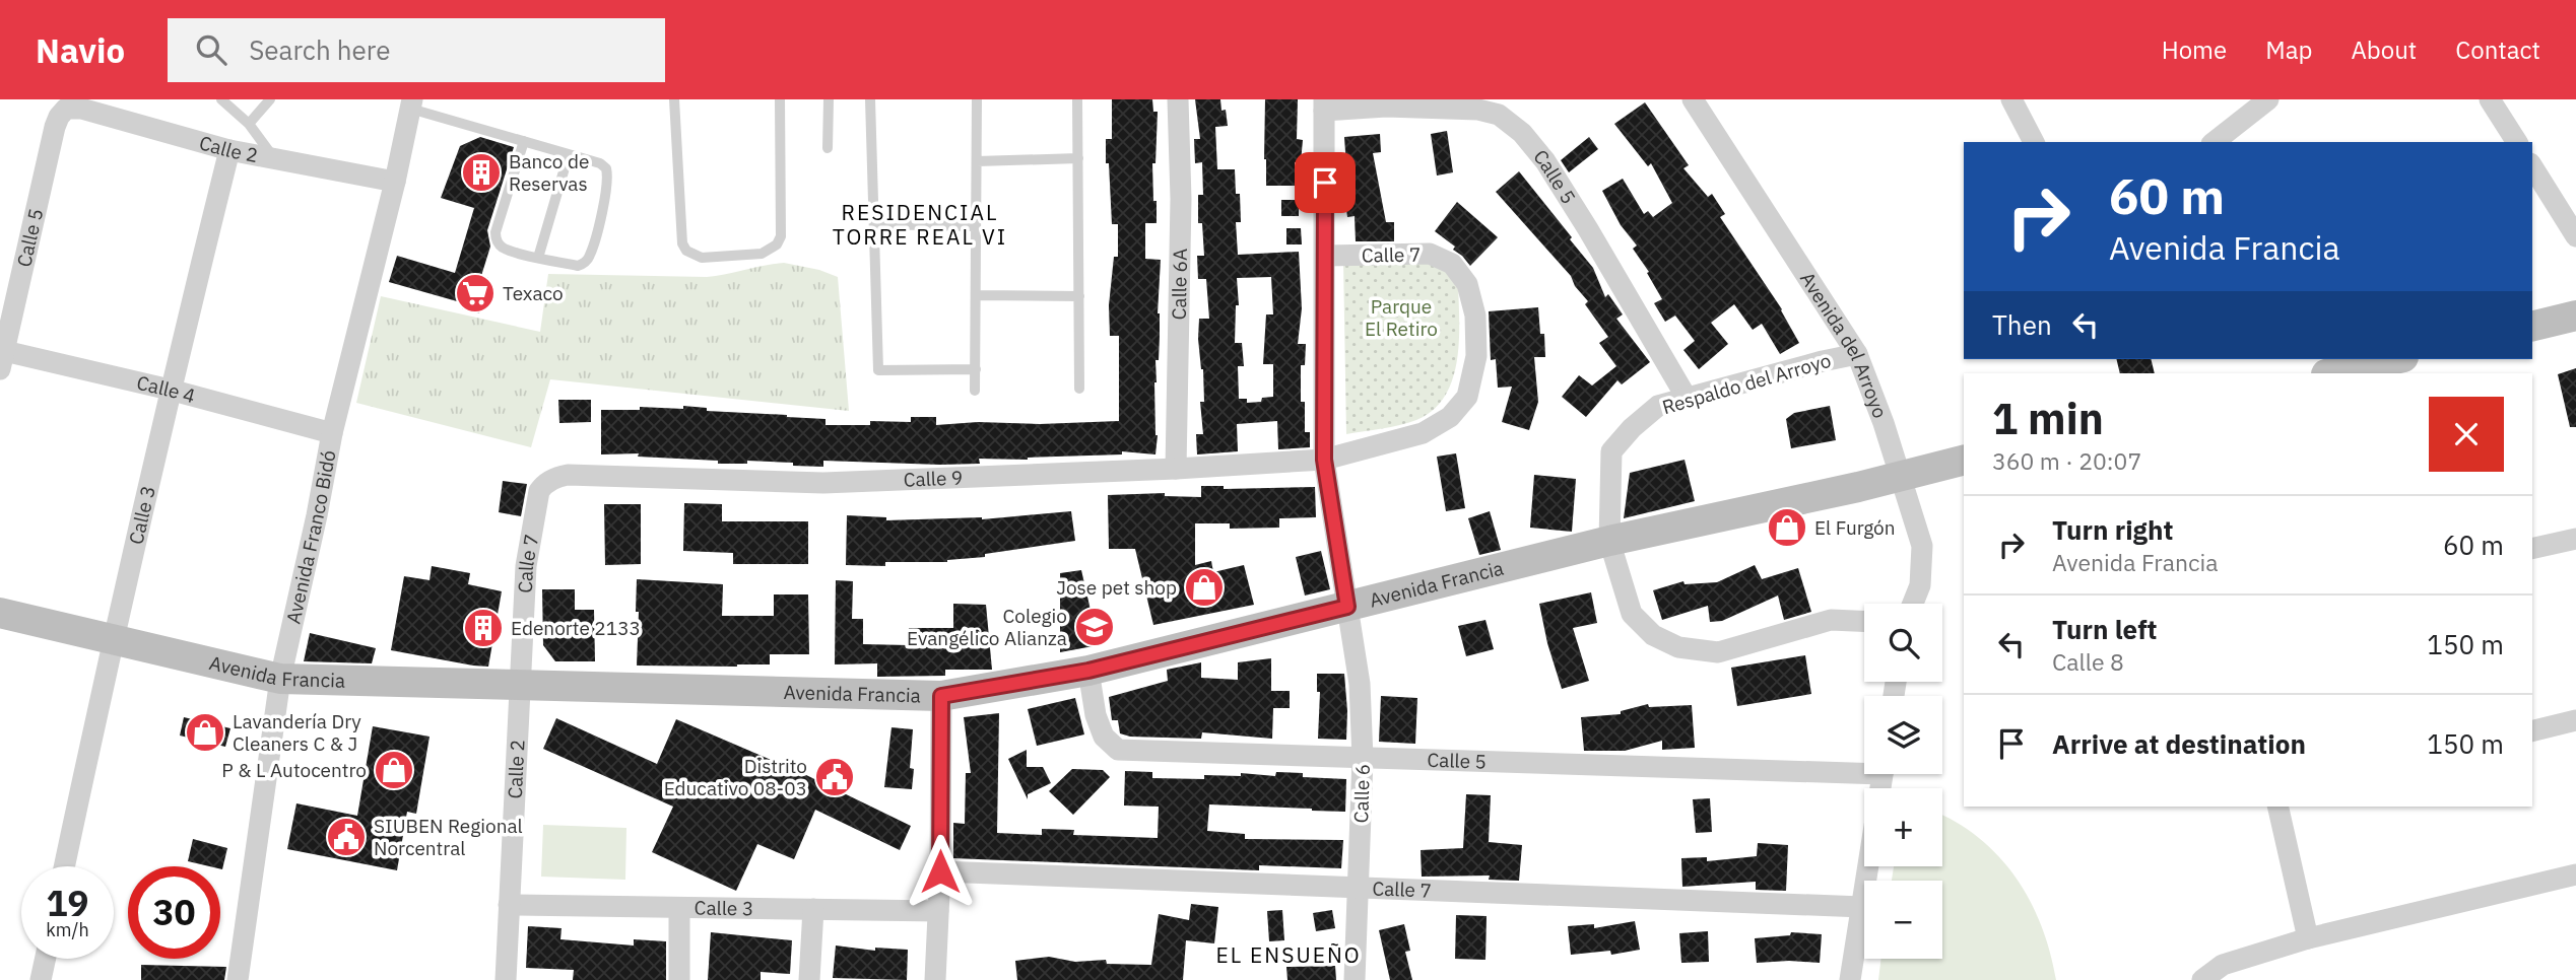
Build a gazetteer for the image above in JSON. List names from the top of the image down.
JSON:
{
  "streets": {
    "main road": ["Avenida Francia"],
    "street": [
      "Calle 2",
      "Calle 5",
      "Calle 7",
      "Calle 6A",
      "Avenida del Arroyo",
      "Respaldo del Arroyo",
      "Calle 4",
      "Calle 9",
      "Calle 3",
      "Avenida Franco Bidó",
      "Calle 6"
    ]
  },
  "crossings": [
    ["Calle 2", "Calle 5"],
    ["Calle 2", "Calle 7"],
    ["Calle 2", "Calle 3"],
    ["Calle 2", "Avenida Franco Bidó"],
    ["Calle 2", "Avenida Francia"],
    ["Calle 5", "Respaldo del Arroyo"],
    ["Calle 5", "Calle 4"],
    ["Calle 5", "Avenida Francia"],
    ["Calle 5", "Calle 6"],
    ["Calle 7", "Calle 9"],
    ["Calle 7", "Avenida Francia"],
    ["Calle 7", "Calle 6"],
    ["Calle 6A", "Calle 9"],
    ["Avenida del Arroyo", "Respaldo del Arroyo"],
    ["Respaldo del Arroyo", "Avenida Francia"],
    ["Calle 4", "Calle 3"],
    ["Calle 4", "Avenida Franco Bidó"],
    ["Calle 9", "Calle 6"],
    ["Calle 3", "Avenida Francia"],
    ["Avenida Franco Bidó", "Avenida Francia"],
    ["Avenida Francia", "Calle 6"]
  ],
  "districts": ["RESIDENCIAL TORRE REAL VI", "EL ENSUEÑO"],
  "parks": ["Parque El Retiro"],
  "places": {
    "building": ["Banco de Reservas", "Edenorte 2133"],
    "supermarket": ["Texaco"],
    "shop": [
      "El Furgón",
      "Jose pet shop",
      "Lavandería Dry Cleaners C & J",
      "P & L Autocentro"
    ],
    "school or university": ["Colegio Evangélico Alianza"],
    "public building": ["Distrito Educativo 08-03", "SIUBEN Regional Norcentral"]
  },
  "page": {
    "header": "Navio",
    "search": "Search here",
    "nav": [
      "Home",
      "Map",
      "About",
      "Contact"
    ],
    "turn": ["60 m", "Avenida Francia"],
    "then": "Then",
    "heading": ["1 min", "360 m · 20:07"],
    "list": [
      {
        "name": "Turn right",
        "note": "Avenida Francia",
        "value": "60 m"
      },
      {
        "name": "Turn left",
        "note": "Calle 8",
        "value": "150 m"
      },
      {
        "name": "Arrive at destination",
        "value": "150 m"
      }
    ],
    "map_buttons": ["+", "−"],
    "speed": "19 km/h",
    "limit": "30"
  }
}
